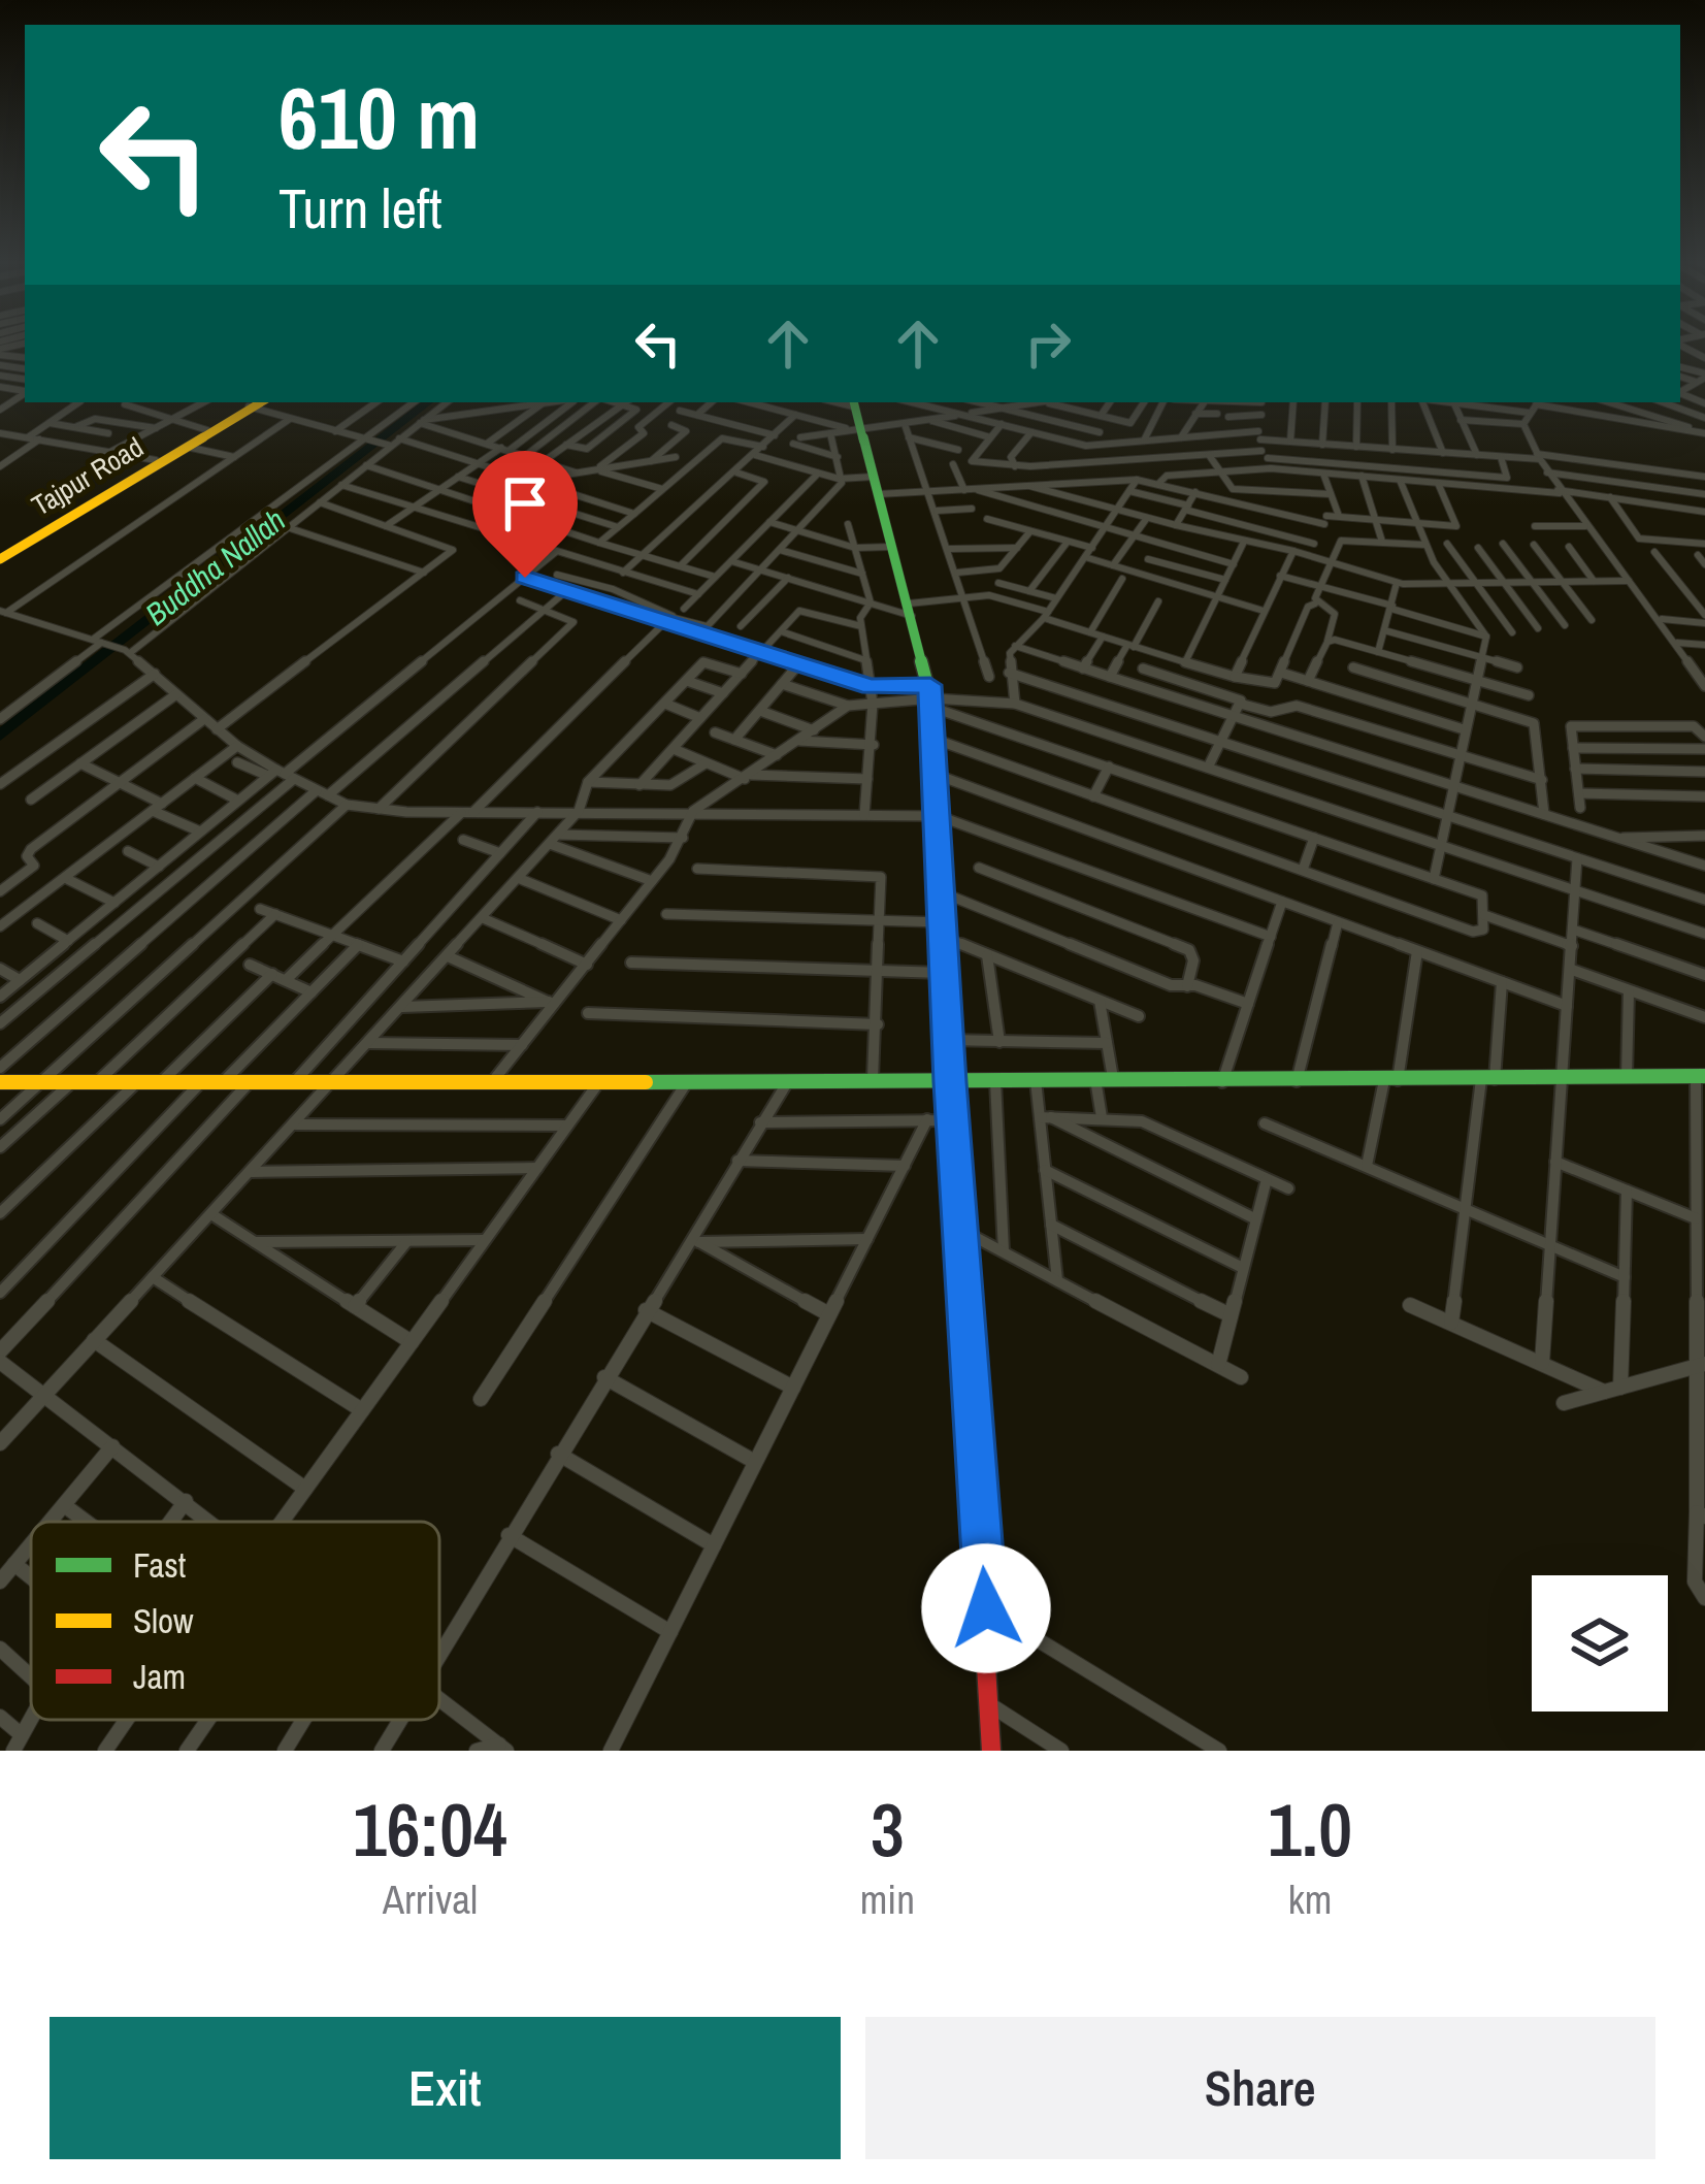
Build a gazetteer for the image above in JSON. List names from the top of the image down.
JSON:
{
  "streets": {
    "street": ["Tajpur Road"]
  },
  "water": ["Buddha Nallah"],
  "legend": ["Fast", "Slow", "Jam"],
  "page": {
    "turn": ["610 m", "Turn left"],
    "eta": [
      "16:04",
      "Arrival",
      "3",
      "min",
      "1.0",
      "km"
    ],
    "buttons": ["Exit", "Share"]
  }
}
